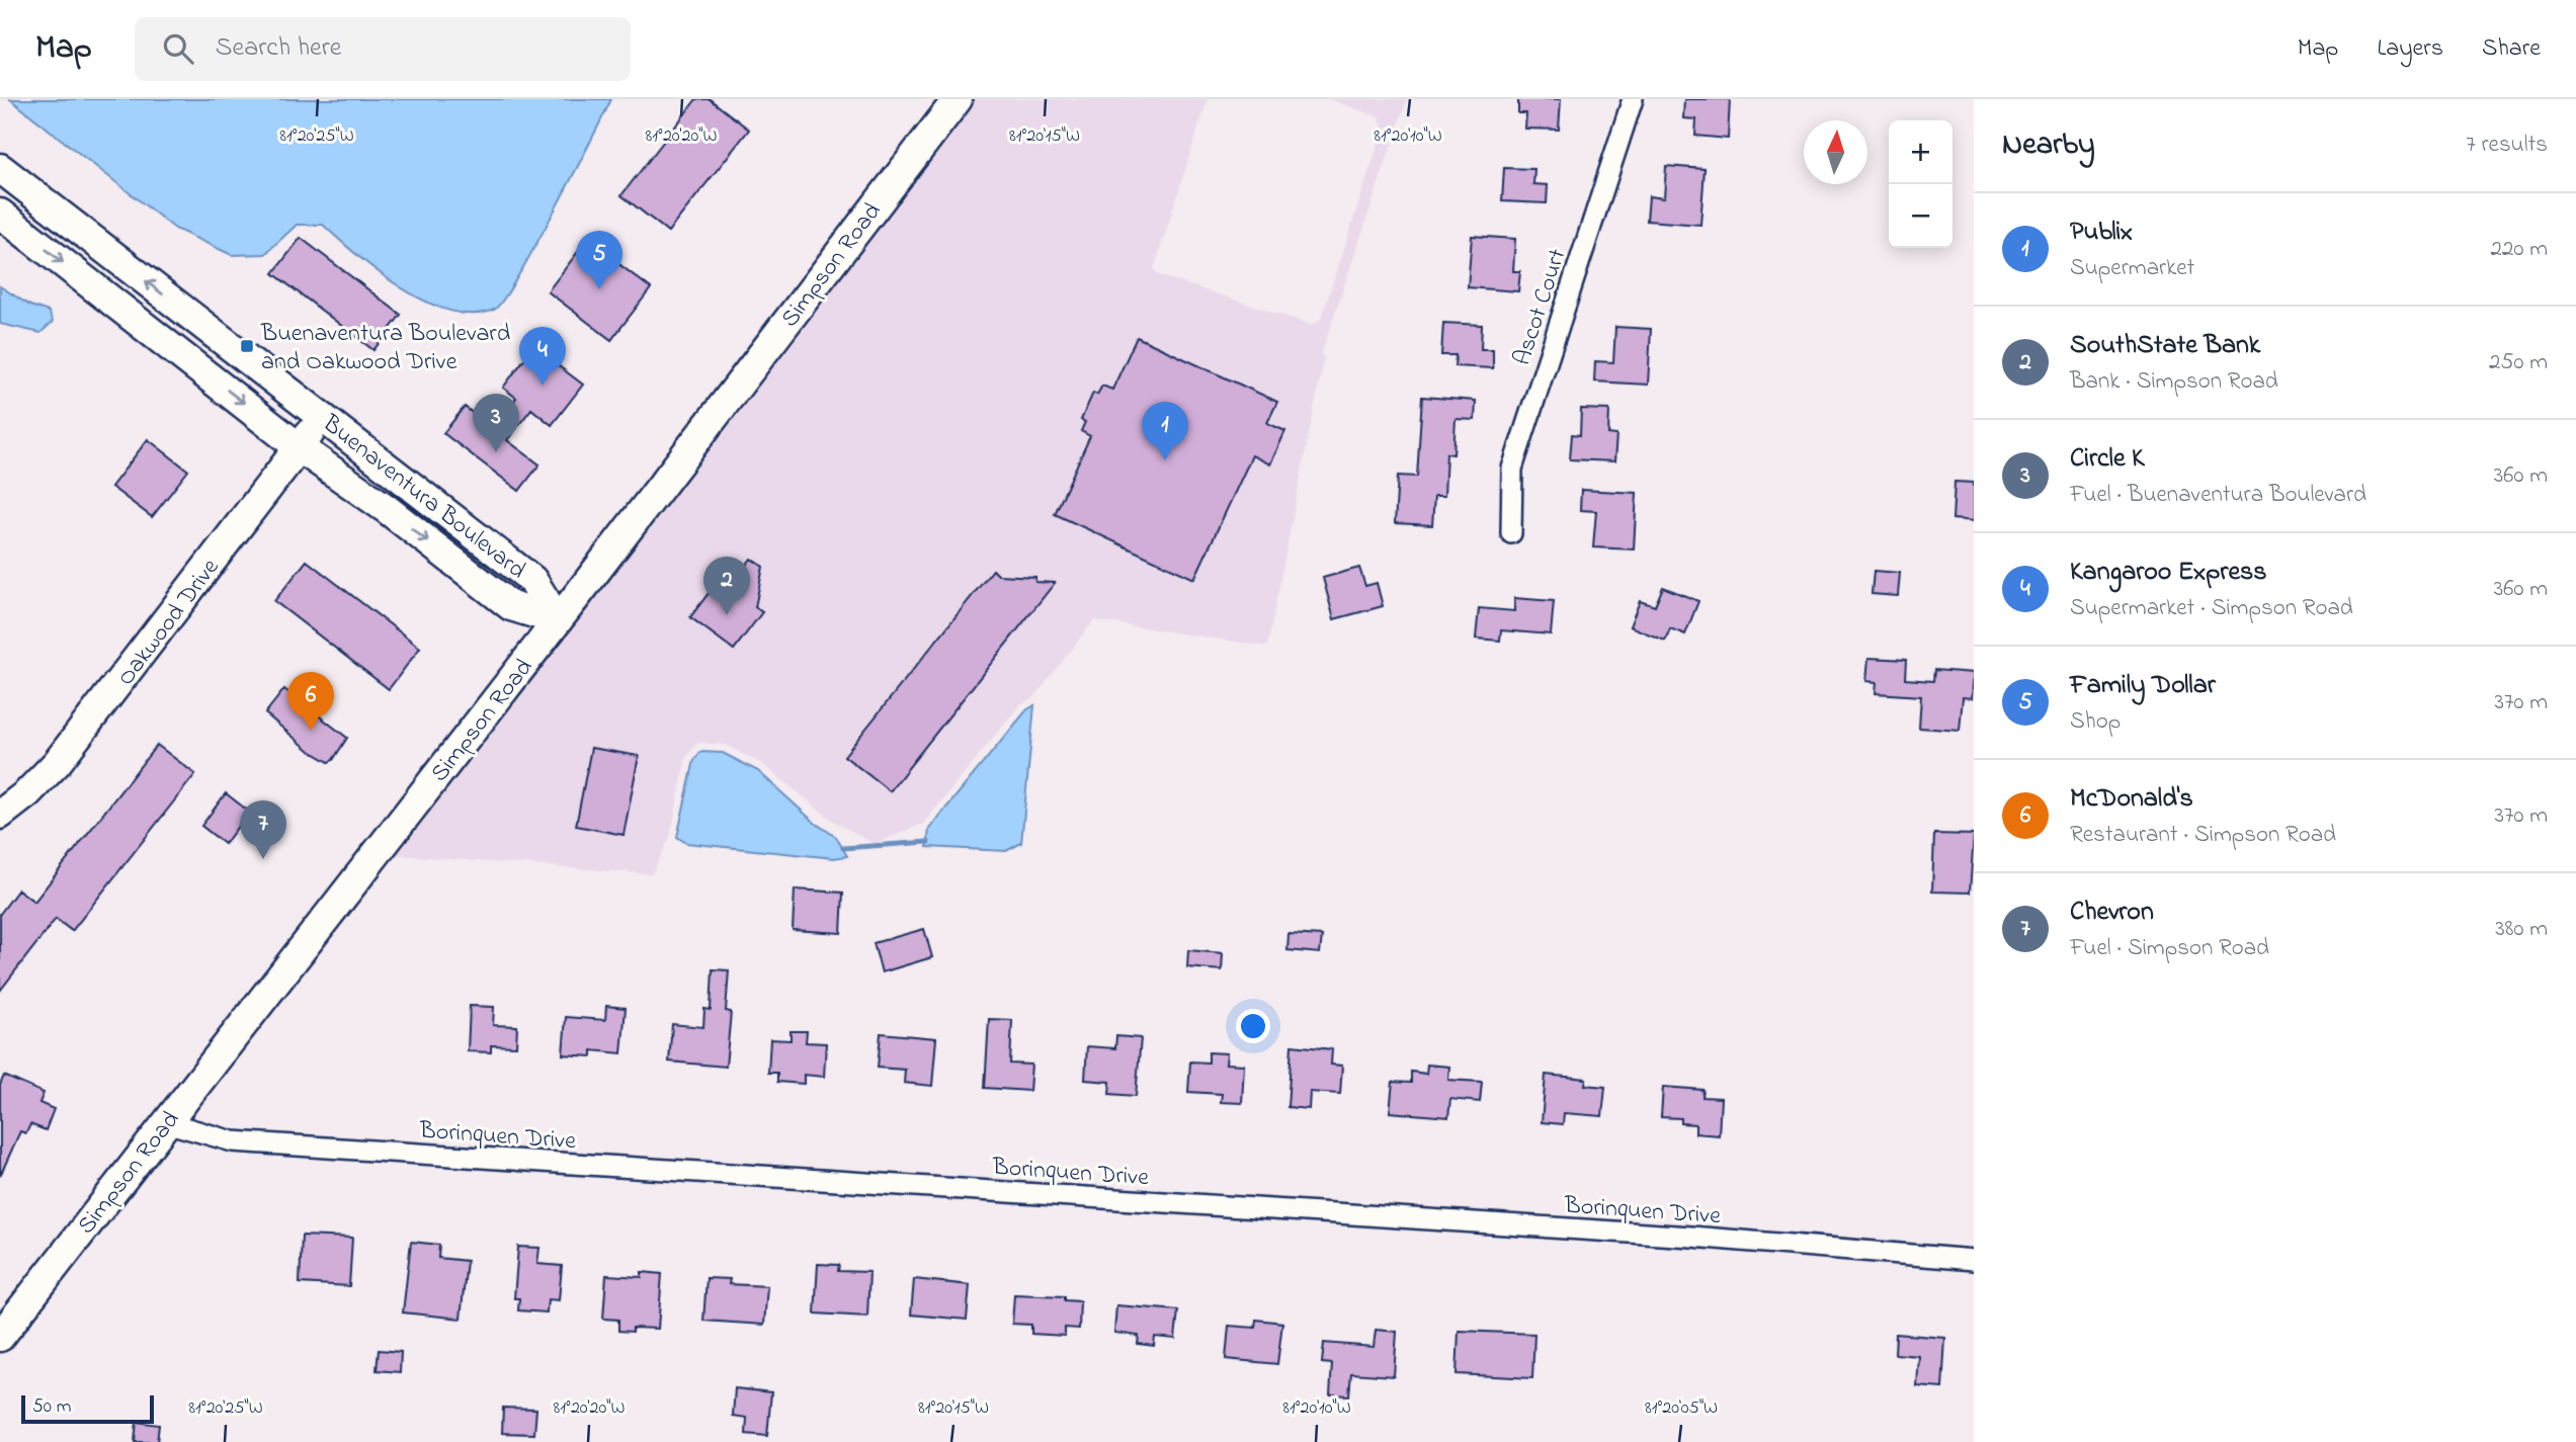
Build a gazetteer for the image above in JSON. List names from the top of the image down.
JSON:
{
  "streets": {
    "main road": ["Simpson Road", "Buenaventura Boulevard", "Oakwood Drive"],
    "street": ["Ascot Court", "Borinquen Drive"]
  },
  "crossings": [
    ["Simpson Road", "Buenaventura Boulevard"],
    ["Simpson Road", "Borinquen Drive"],
    ["Buenaventura Boulevard", "Oakwood Drive"]
  ],
  "places": {
    "transit": ["Buenaventura Boulevard and Oakwood Drive"]
  },
  "scale_bar": "50 m",
  "north": "top",
  "page": {
    "header": "Map",
    "search": "Search here",
    "nav": ["Map", "Layers", "Share"],
    "heading": ["Nearby", "7 results"],
    "map_buttons": ["+", "−"],
    "list": [
      {
        "mark": "1",
        "name": "Publix",
        "note": "Supermarket",
        "value": "220 m"
      },
      {
        "mark": "2",
        "name": "SouthState Bank",
        "note": "Bank · Simpson Road",
        "value": "250 m"
      },
      {
        "mark": "3",
        "name": "Circle K",
        "note": "Fuel · Buenaventura Boulevard",
        "value": "360 m"
      },
      {
        "mark": "4",
        "name": "Kangaroo Express",
        "note": "Supermarket · Simpson Road",
        "value": "360 m"
      },
      {
        "mark": "5",
        "name": "Family Dollar",
        "note": "Shop",
        "value": "370 m"
      },
      {
        "mark": "6",
        "name": "McDonald's",
        "note": "Restaurant · Simpson Road",
        "value": "370 m"
      },
      {
        "mark": "7",
        "name": "Chevron",
        "note": "Fuel · Simpson Road",
        "value": "380 m"
      }
    ],
    "pins": [
      "5",
      "4",
      "3",
      "1",
      "2",
      "6",
      "7"
    ],
    "scale": "50 m"
  },
  "coordinates": [
    "81°20'25\"W",
    "81°20'20\"W",
    "81°20'15\"W",
    "81°20'10\"W",
    "81°20'05\"W"
  ]
}
